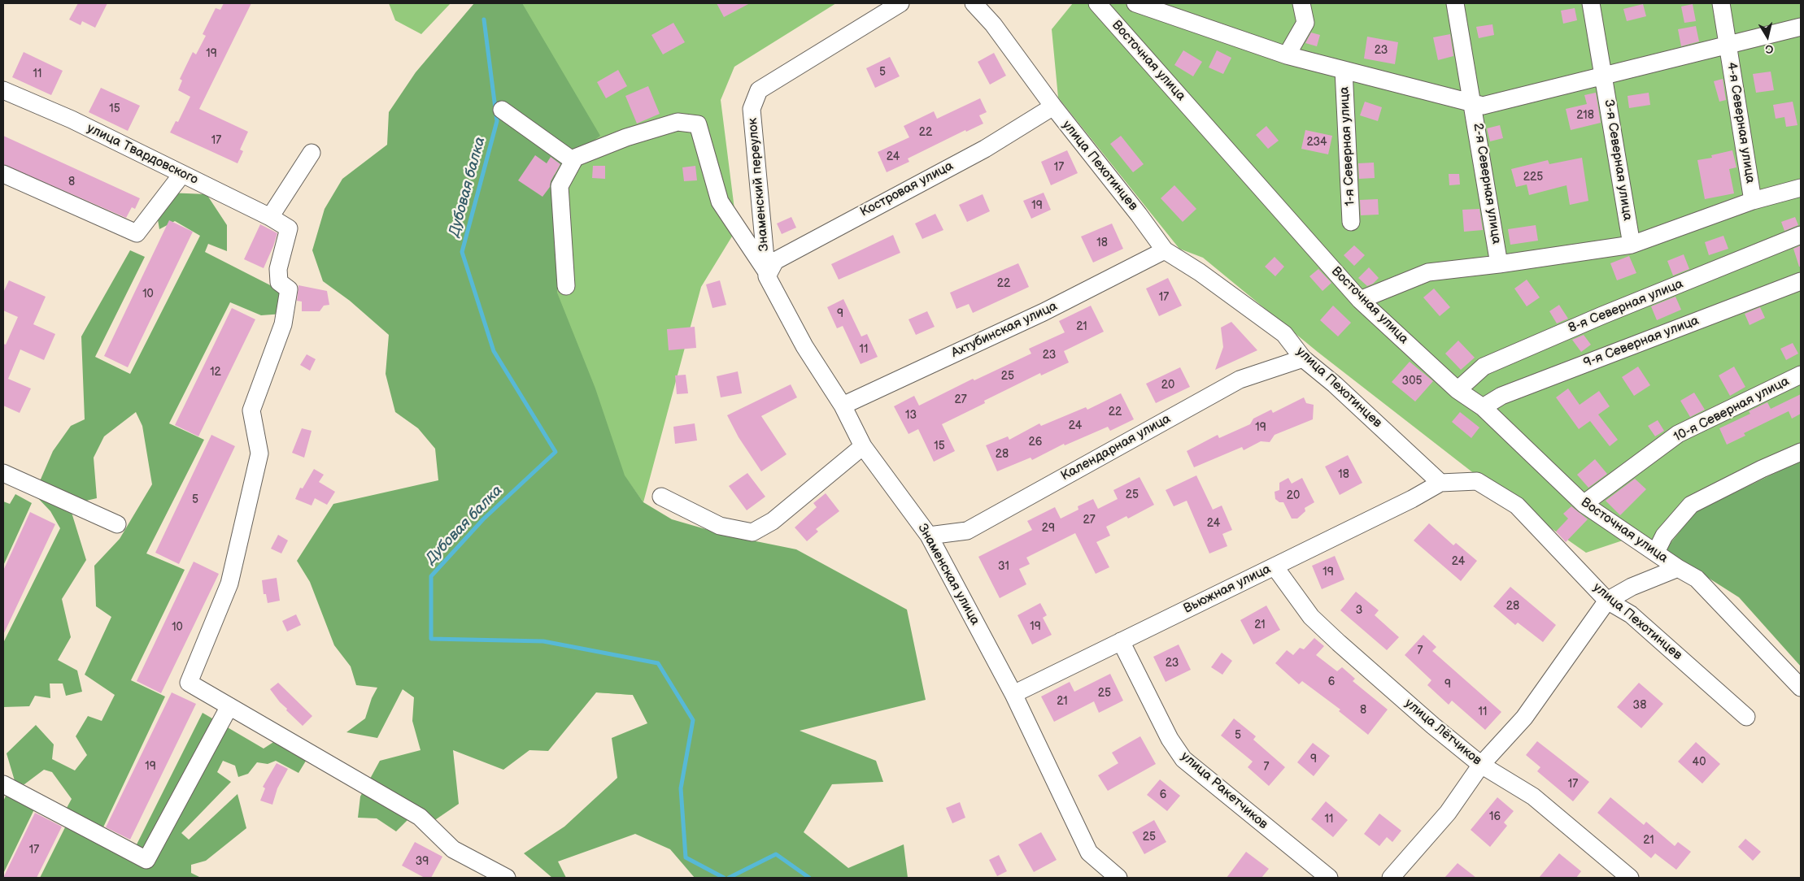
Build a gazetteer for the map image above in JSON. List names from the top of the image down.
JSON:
{
  "streets": {
    "street": [
      "Восточная улица",
      "4-я Северная улица",
      "1-я Северная улица",
      "улица Твардовского",
      "3-я Северная улица",
      "улица Пехотинцев",
      "2-я Северная улица",
      "Знаменский переулок",
      "Костровая улица",
      "8-я Северная улица",
      "Ахтубинская улица",
      "9-я Северная улица",
      "10-я Северная улица",
      "Календарная улица",
      "Знаменская улица",
      "Вьюжная улица",
      "улица Лётчиков",
      "улица Ракетчиков"
    ]
  },
  "crossings": [
    ["Восточная улица", "8-я Северная улица"],
    ["Восточная улица", "9-я Северная улица"],
    ["Восточная улица", "10-я Северная улица"],
    ["улица Пехотинцев", "Костровая улица"],
    ["улица Пехотинцев", "Ахтубинская улица"],
    ["улица Пехотинцев", "Календарная улица"],
    ["улица Пехотинцев", "Вьюжная улица"],
    ["Знаменский переулок", "Костровая улица"],
    ["Знаменский переулок", "Знаменская улица"],
    ["Костровая улица", "Знаменская улица"],
    ["Ахтубинская улица", "Знаменская улица"],
    ["Календарная улица", "Знаменская улица"],
    ["Знаменская улица", "Вьюжная улица"],
    ["Вьюжная улица", "улица Лётчиков"],
    ["Вьюжная улица", "улица Ракетчиков"]
  ],
  "water": ["Дубовая балка"],
  "house_numbers": [
    "23",
    "19",
    "5",
    "11",
    "15",
    "218",
    "22",
    "17",
    "234",
    "24",
    "17",
    "225",
    "8",
    "19",
    "18",
    "22",
    "10",
    "17",
    "9",
    "21",
    "11",
    "23",
    "12",
    "25",
    "305",
    "20",
    "27",
    "22",
    "13",
    "24",
    "19",
    "26",
    "15",
    "28",
    "18",
    "25",
    "20",
    "5",
    "27",
    "24",
    "29",
    "24",
    "31",
    "19",
    "28",
    "3",
    "21",
    "19",
    "10",
    "7",
    "23",
    "6",
    "9",
    "25",
    "21",
    "38",
    "8",
    "11",
    "5",
    "9",
    "40",
    "19",
    "7",
    "17",
    "6",
    "16",
    "11",
    "25",
    "21",
    "17",
    "39"
  ],
  "north": "bottom"
}
